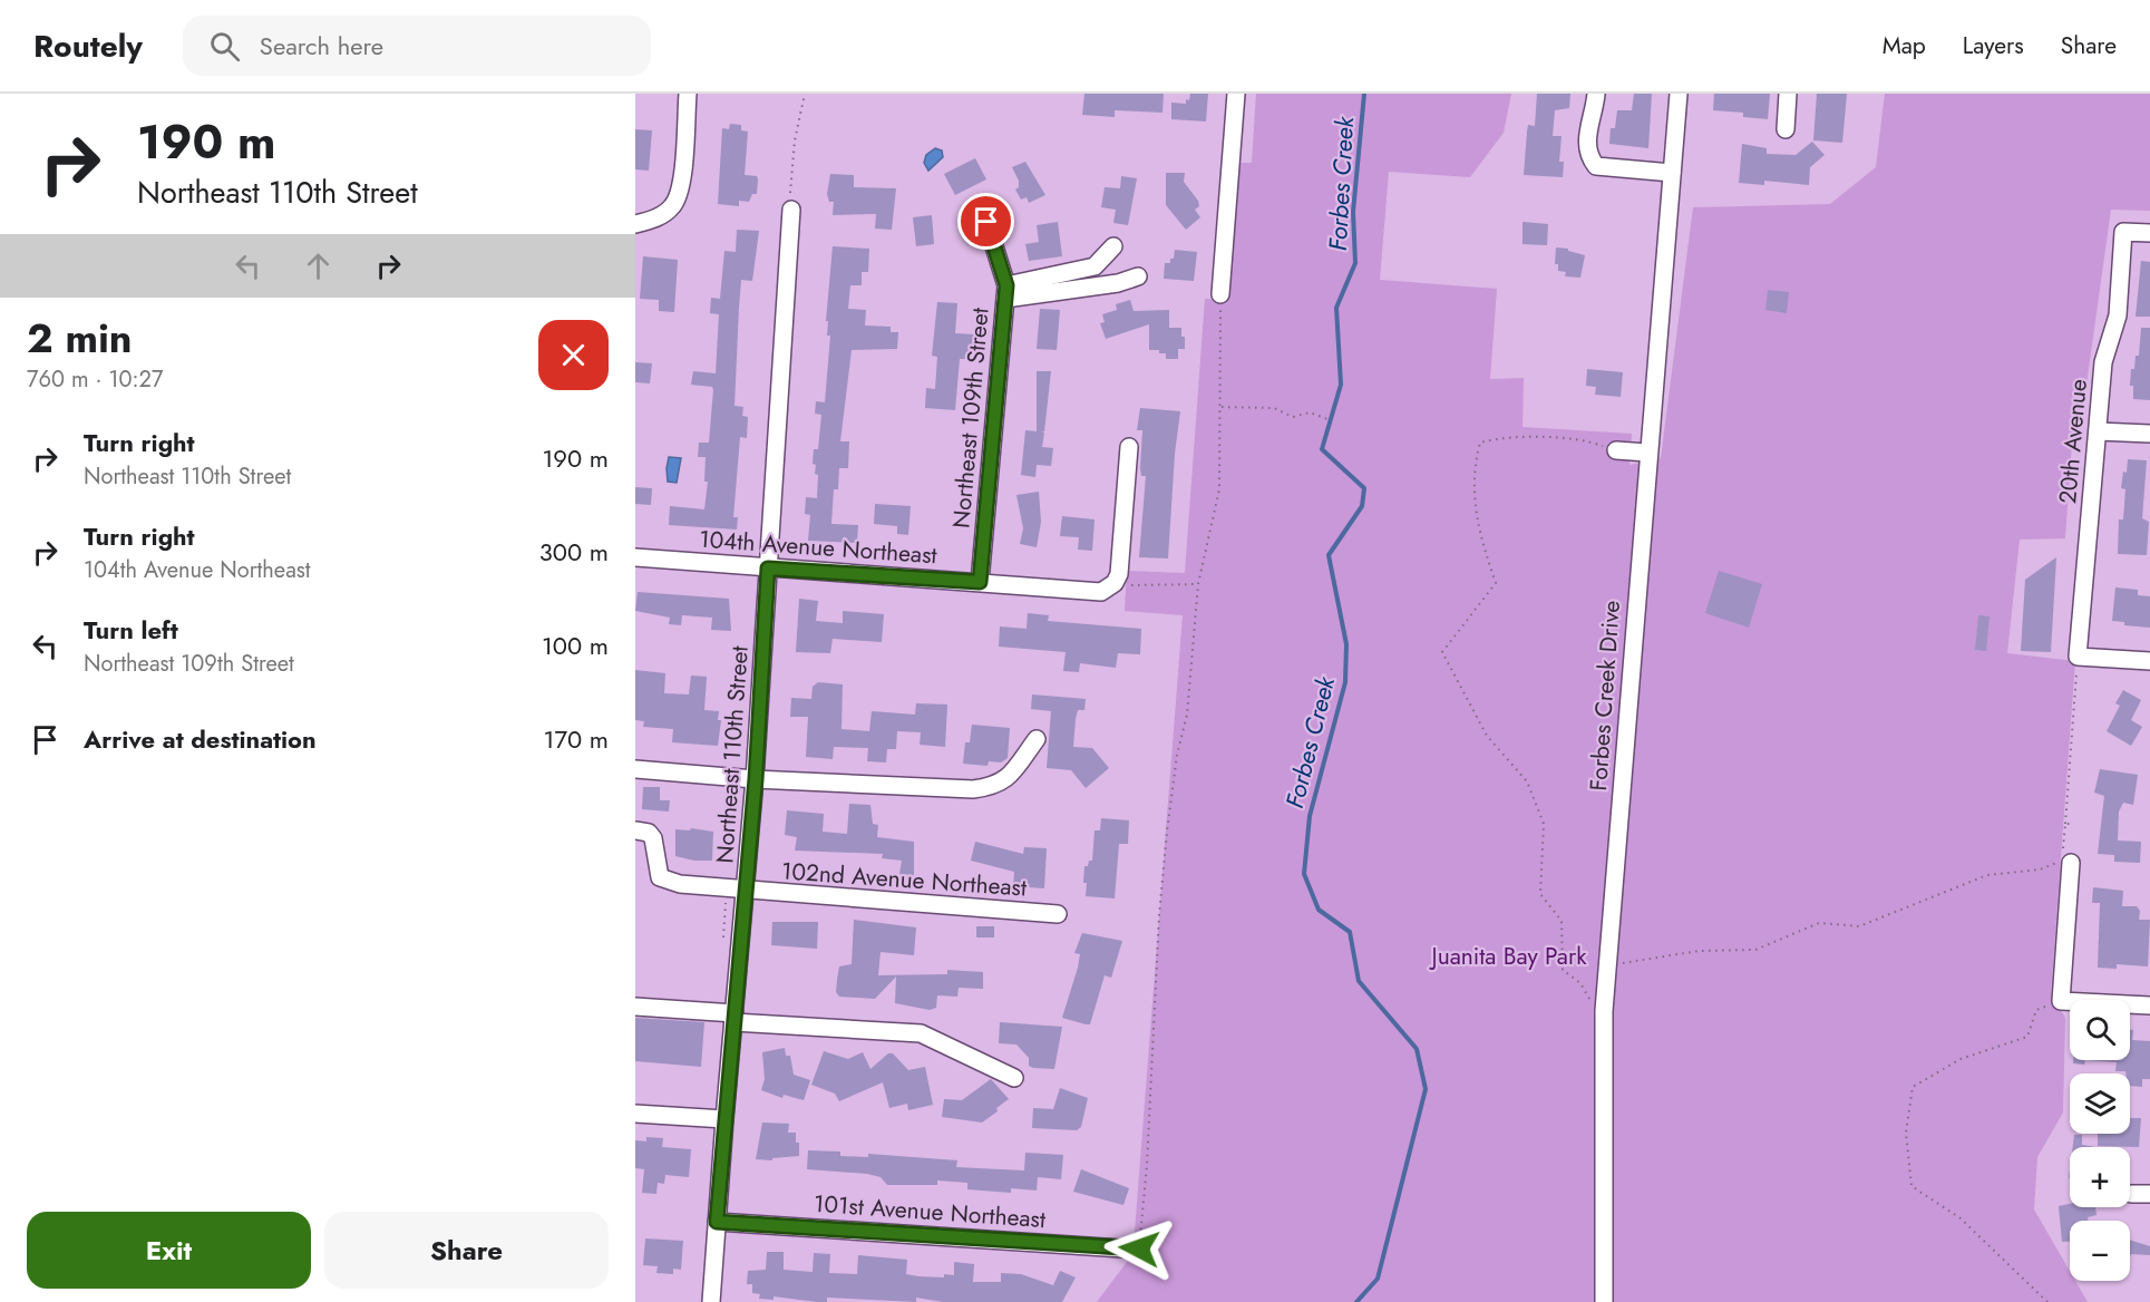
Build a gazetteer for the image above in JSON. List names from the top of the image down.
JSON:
{
  "streets": {
    "street": [
      "Northeast 109th Street",
      "20th Avenue",
      "104th Avenue Northeast",
      "Forbes Creek Drive",
      "Northeast 110th Street",
      "102nd Avenue Northeast",
      "101st Avenue Northeast"
    ]
  },
  "crossings": [
    ["Northeast 109th Street", "104th Avenue Northeast"],
    ["104th Avenue Northeast", "Northeast 110th Street"],
    ["Northeast 110th Street", "102nd Avenue Northeast"],
    ["Northeast 110th Street", "101st Avenue Northeast"]
  ],
  "water": ["Forbes Creek"],
  "parks": ["Juanita Bay Park"],
  "page": {
    "header": "Routely",
    "search": "Search here",
    "nav": ["Map", "Layers", "Share"],
    "turn": ["190 m", "Northeast 110th Street"],
    "heading": ["2 min", "760 m · 10:27"],
    "list": [
      {
        "name": "Turn right",
        "note": "Northeast 110th Street",
        "value": "190 m"
      },
      {
        "name": "Turn right",
        "note": "104th Avenue Northeast",
        "value": "300 m"
      },
      {
        "name": "Turn left",
        "note": "Northeast 109th Street",
        "value": "100 m"
      },
      {
        "name": "Arrive at destination",
        "value": "170 m"
      }
    ],
    "map_buttons": ["+", "−"],
    "buttons": ["Exit", "Share"]
  }
}
